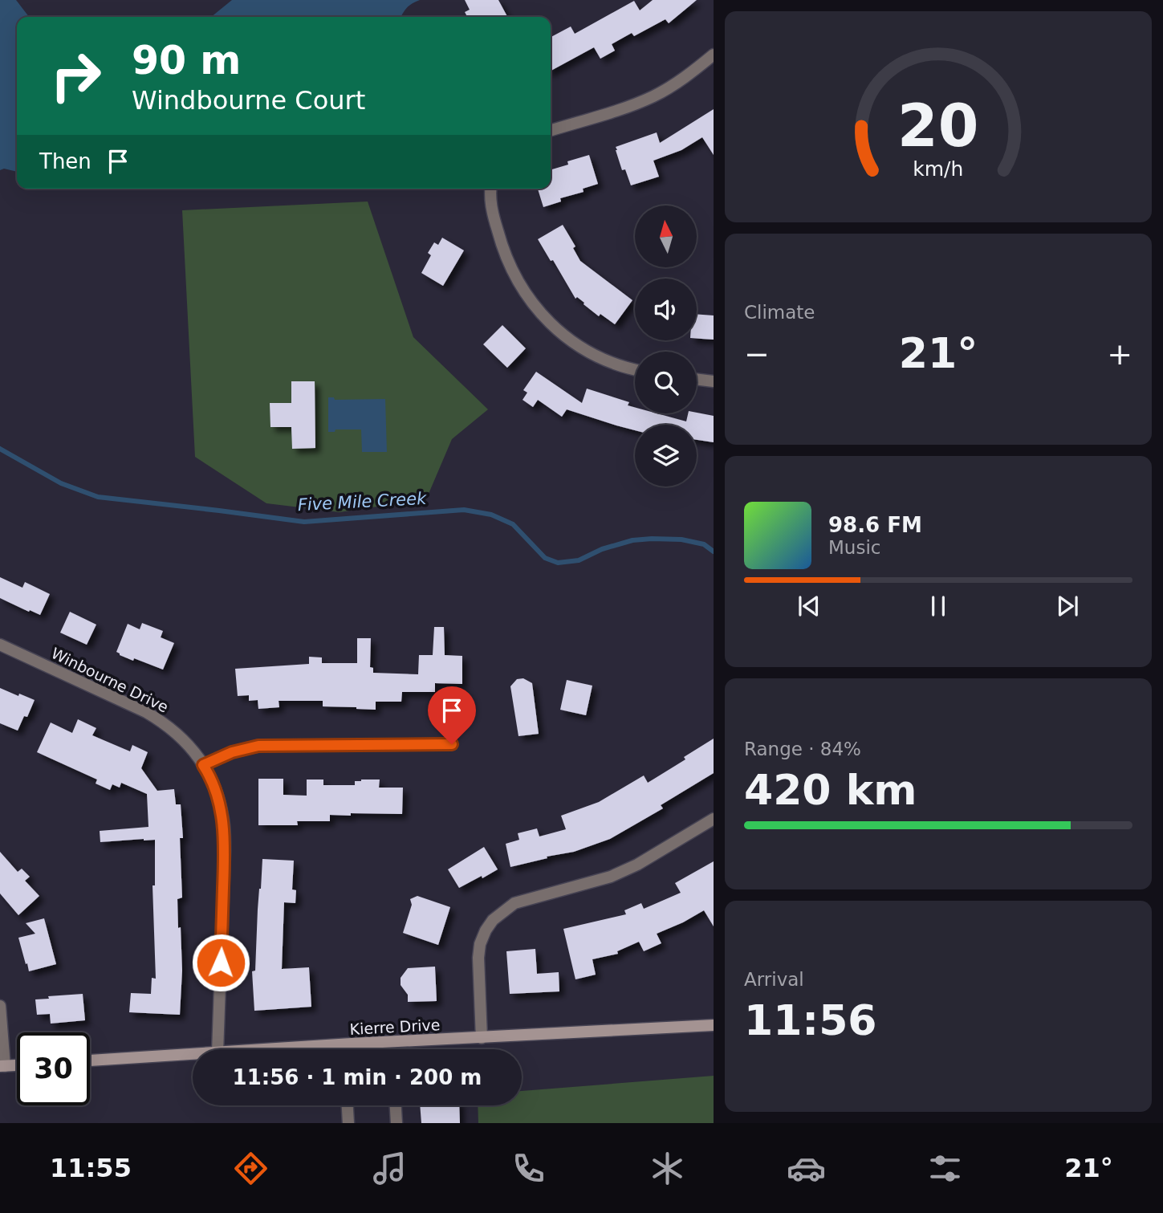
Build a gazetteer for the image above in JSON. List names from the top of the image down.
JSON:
{
  "streets": {
    "street": ["Winbourne Drive", "Kierre Drive"]
  },
  "water": ["Five Mile Creek"],
  "north": "top",
  "page": {
    "turn": ["90 m", "Windbourne Court"],
    "then": "Then",
    "tile": [
      "Climate",
      ["Range · 84%", "420 km"],
      ["Arrival", "11:56"]
    ],
    "heat": ["−", "21°", "+"],
    "song": ["98.6 FM", "Music"],
    "limit": "30",
    "trip": "11:56 · 1 min · 200 m",
    "tabs": ["11:55", "21°"],
    "gauge": ["20", "km/h"]
  }
}
